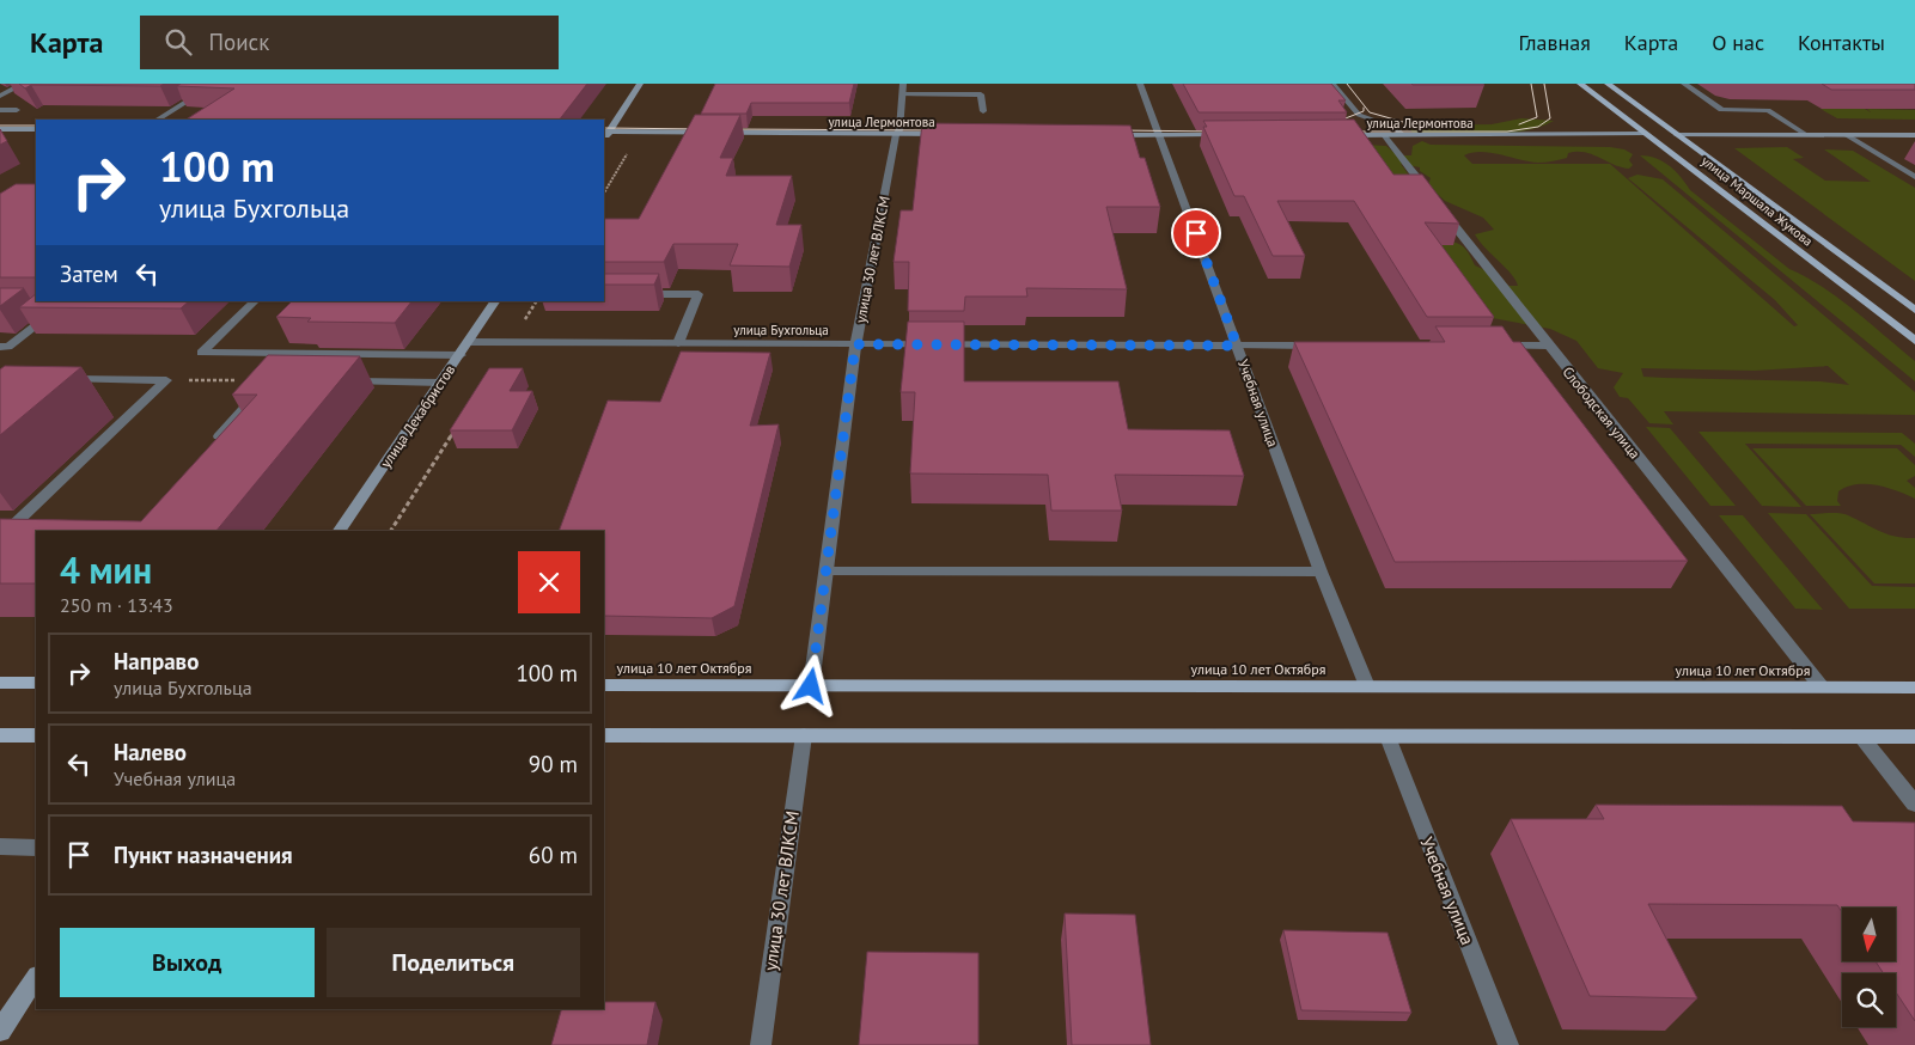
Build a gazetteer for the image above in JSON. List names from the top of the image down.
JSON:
{
  "streets": {
    "main road": [
      "улица Лермонтова",
      "улица Маршала Жукова",
      "улица Декабристов",
      "улица 10 лет Октября"
    ],
    "street": [
      "улица 30 лет ВЛКСМ",
      "улица Бухгольца",
      "Учебная улица",
      "Слободская улица"
    ]
  },
  "crossings": [
    ["улица Лермонтова", "улица Маршала Жукова"],
    ["улица Лермонтова", "улица 30 лет ВЛКСМ"],
    ["улица Лермонтова", "Слободская улица"],
    ["улица 30 лет ВЛКСМ", "улица Бухгольца"],
    ["улица 30 лет ВЛКСМ", "улица 10 лет Октября"],
    ["улица Бухгольца", "Учебная улица"],
    ["улица Бухгольца", "улица Декабристов"],
    ["Учебная улица", "улица 10 лет Октября"],
    ["Слободская улица", "улица 10 лет Октября"]
  ],
  "north": "bottom",
  "page": {
    "header": "Карта",
    "search": "Поиск",
    "nav": [
      "Главная",
      "Карта",
      "О нас",
      "Контакты"
    ],
    "turn": ["100 m", "улица Бухгольца"],
    "then": "Затем",
    "heading": ["4 мин", "250 m · 13:43"],
    "list": [
      {
        "name": "Направо",
        "note": "улица Бухгольца",
        "value": "100 m"
      },
      {
        "name": "Налево",
        "note": "Учебная улица",
        "value": "90 m"
      },
      {
        "name": "Пункт назначения",
        "value": "60 m"
      }
    ],
    "buttons": ["Выход", "Поделиться"]
  }
}
